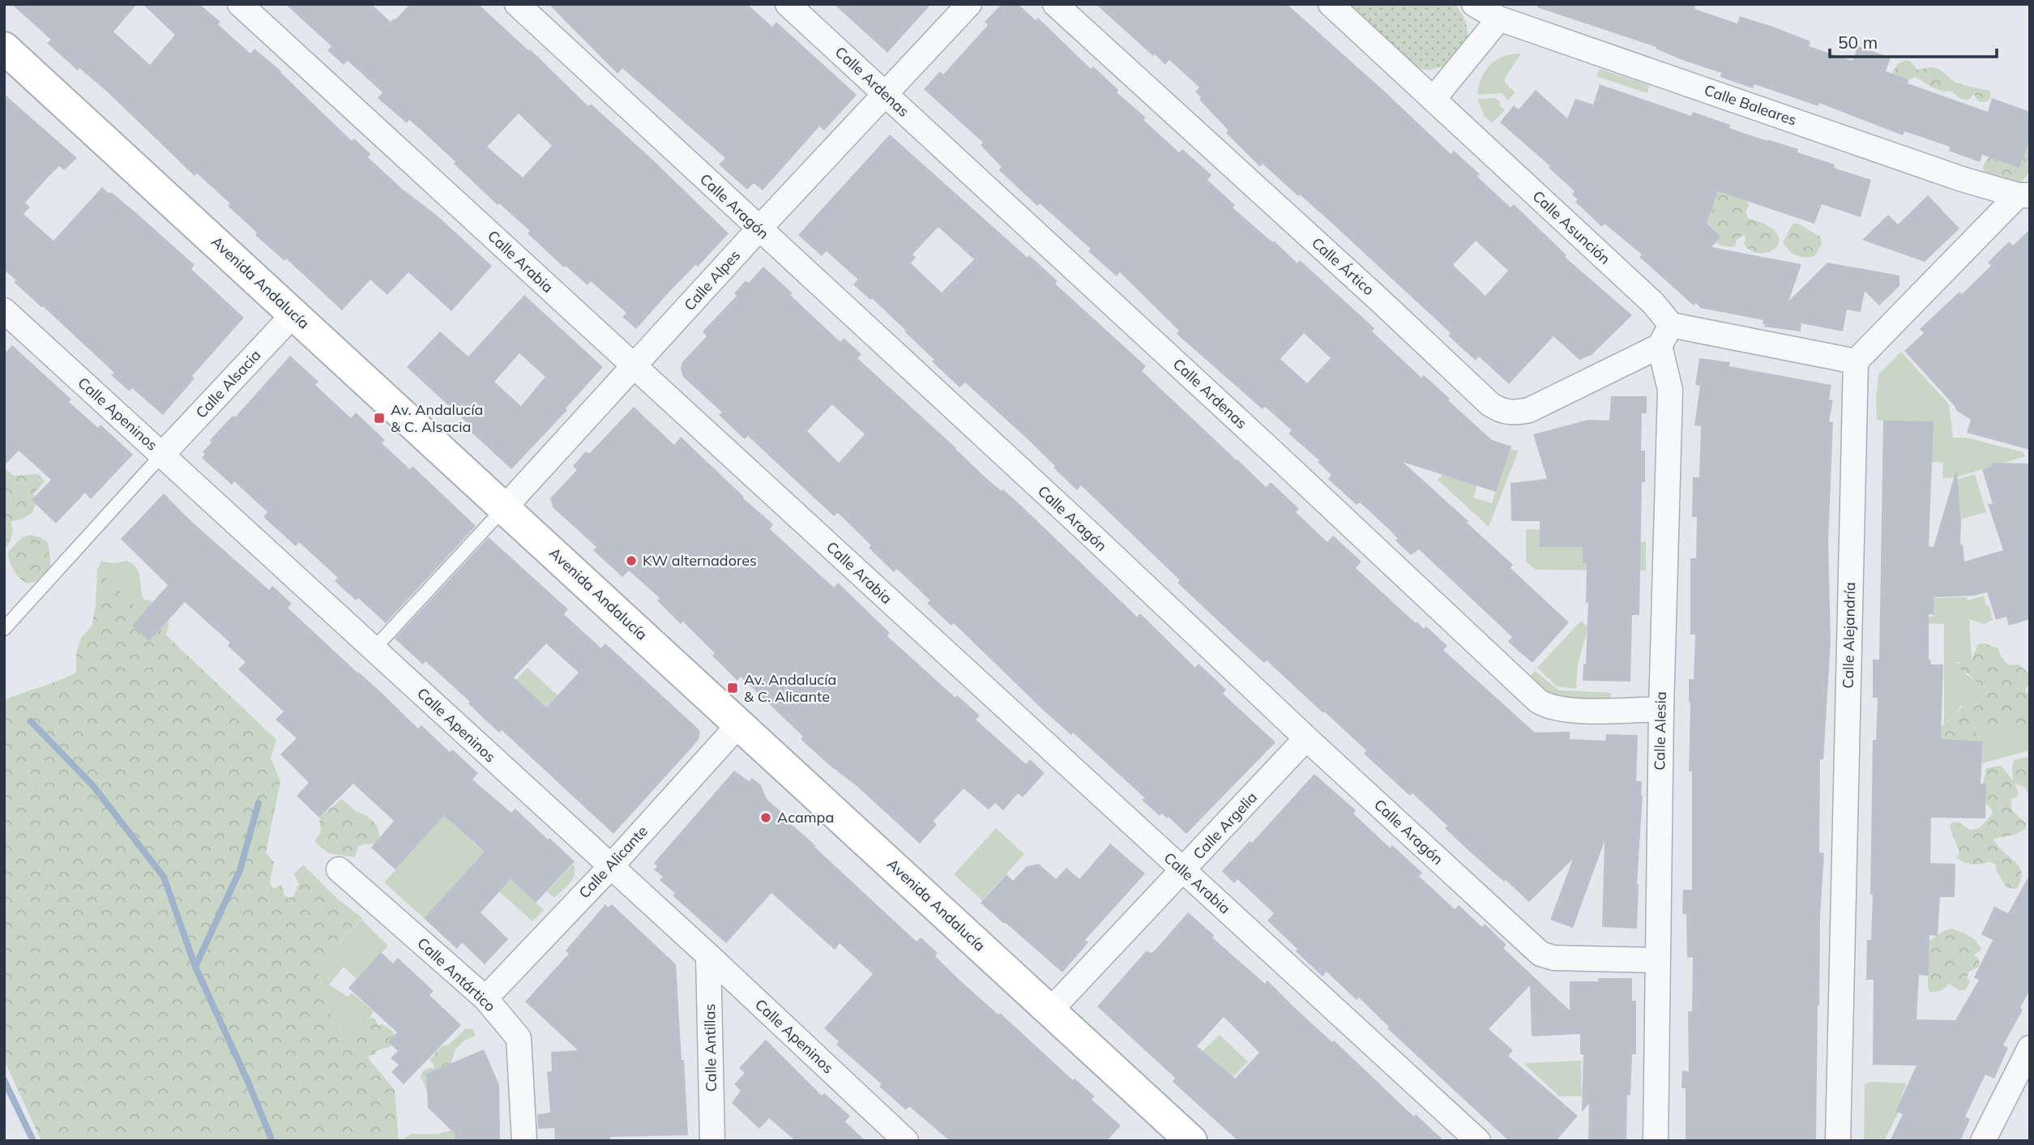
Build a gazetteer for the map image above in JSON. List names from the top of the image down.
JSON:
{
  "streets": {
    "street": [
      "Calle Ardenas",
      "Calle Baleares",
      "Calle Aragón",
      "Calle Asunción",
      "Calle Arabia",
      "Calle Ártico",
      "Calle Alpes",
      "Avenida Andalucía",
      "Calle Alsacia",
      "Calle Apeninos",
      "Calle Alejandría",
      "Calle Alesia",
      "Calle Argelia",
      "Calle Alicante",
      "Calle Antártico",
      "Calle Antillas"
    ]
  },
  "crossings": [
    ["Calle Ardenas", "Calle Alpes"],
    ["Calle Ardenas", "Calle Alesia"],
    ["Calle Aragón", "Calle Alpes"],
    ["Calle Aragón", "Calle Alesia"],
    ["Calle Aragón", "Calle Argelia"],
    ["Calle Asunción", "Calle Ártico"],
    ["Calle Asunción", "Calle Alesia"],
    ["Calle Arabia", "Calle Alpes"],
    ["Calle Arabia", "Calle Argelia"],
    ["Calle Ártico", "Calle Alesia"],
    ["Calle Alpes", "Avenida Andalucía"],
    ["Avenida Andalucía", "Calle Alsacia"],
    ["Avenida Andalucía", "Calle Argelia"],
    ["Avenida Andalucía", "Calle Alicante"],
    ["Calle Alsacia", "Calle Apeninos"],
    ["Calle Apeninos", "Calle Alicante"],
    ["Calle Apeninos", "Calle Antillas"],
    ["Calle Alicante", "Calle Antártico"]
  ],
  "places": {
    "transit": ["Av. Andalucía & C. Alsacia", "Av. Andalucía & C. Alicante"],
    "other": ["KW alternadores", "Acampa"]
  },
  "scale_bar": "50 m"
}
